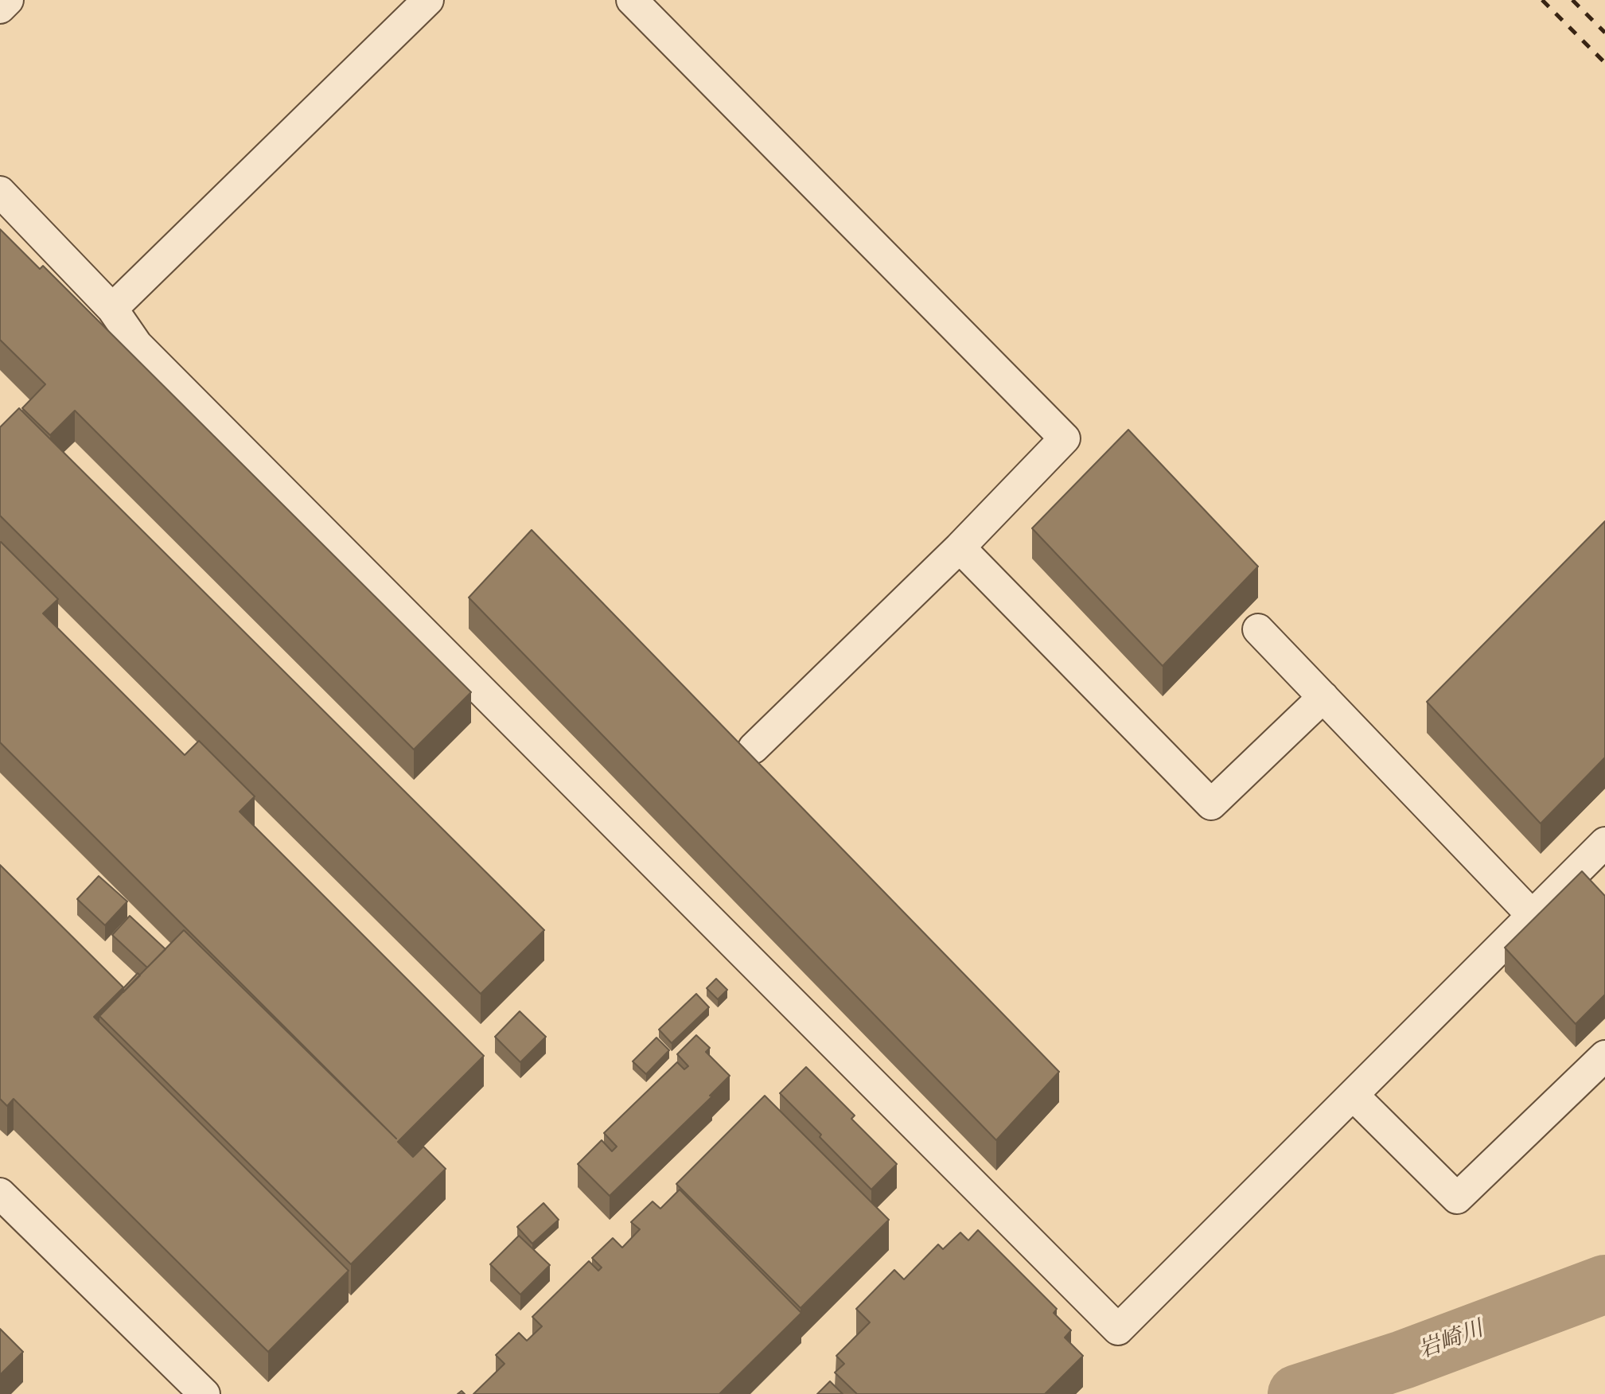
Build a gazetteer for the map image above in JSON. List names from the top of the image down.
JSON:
{
  "water": ["岩崎川"]
}
